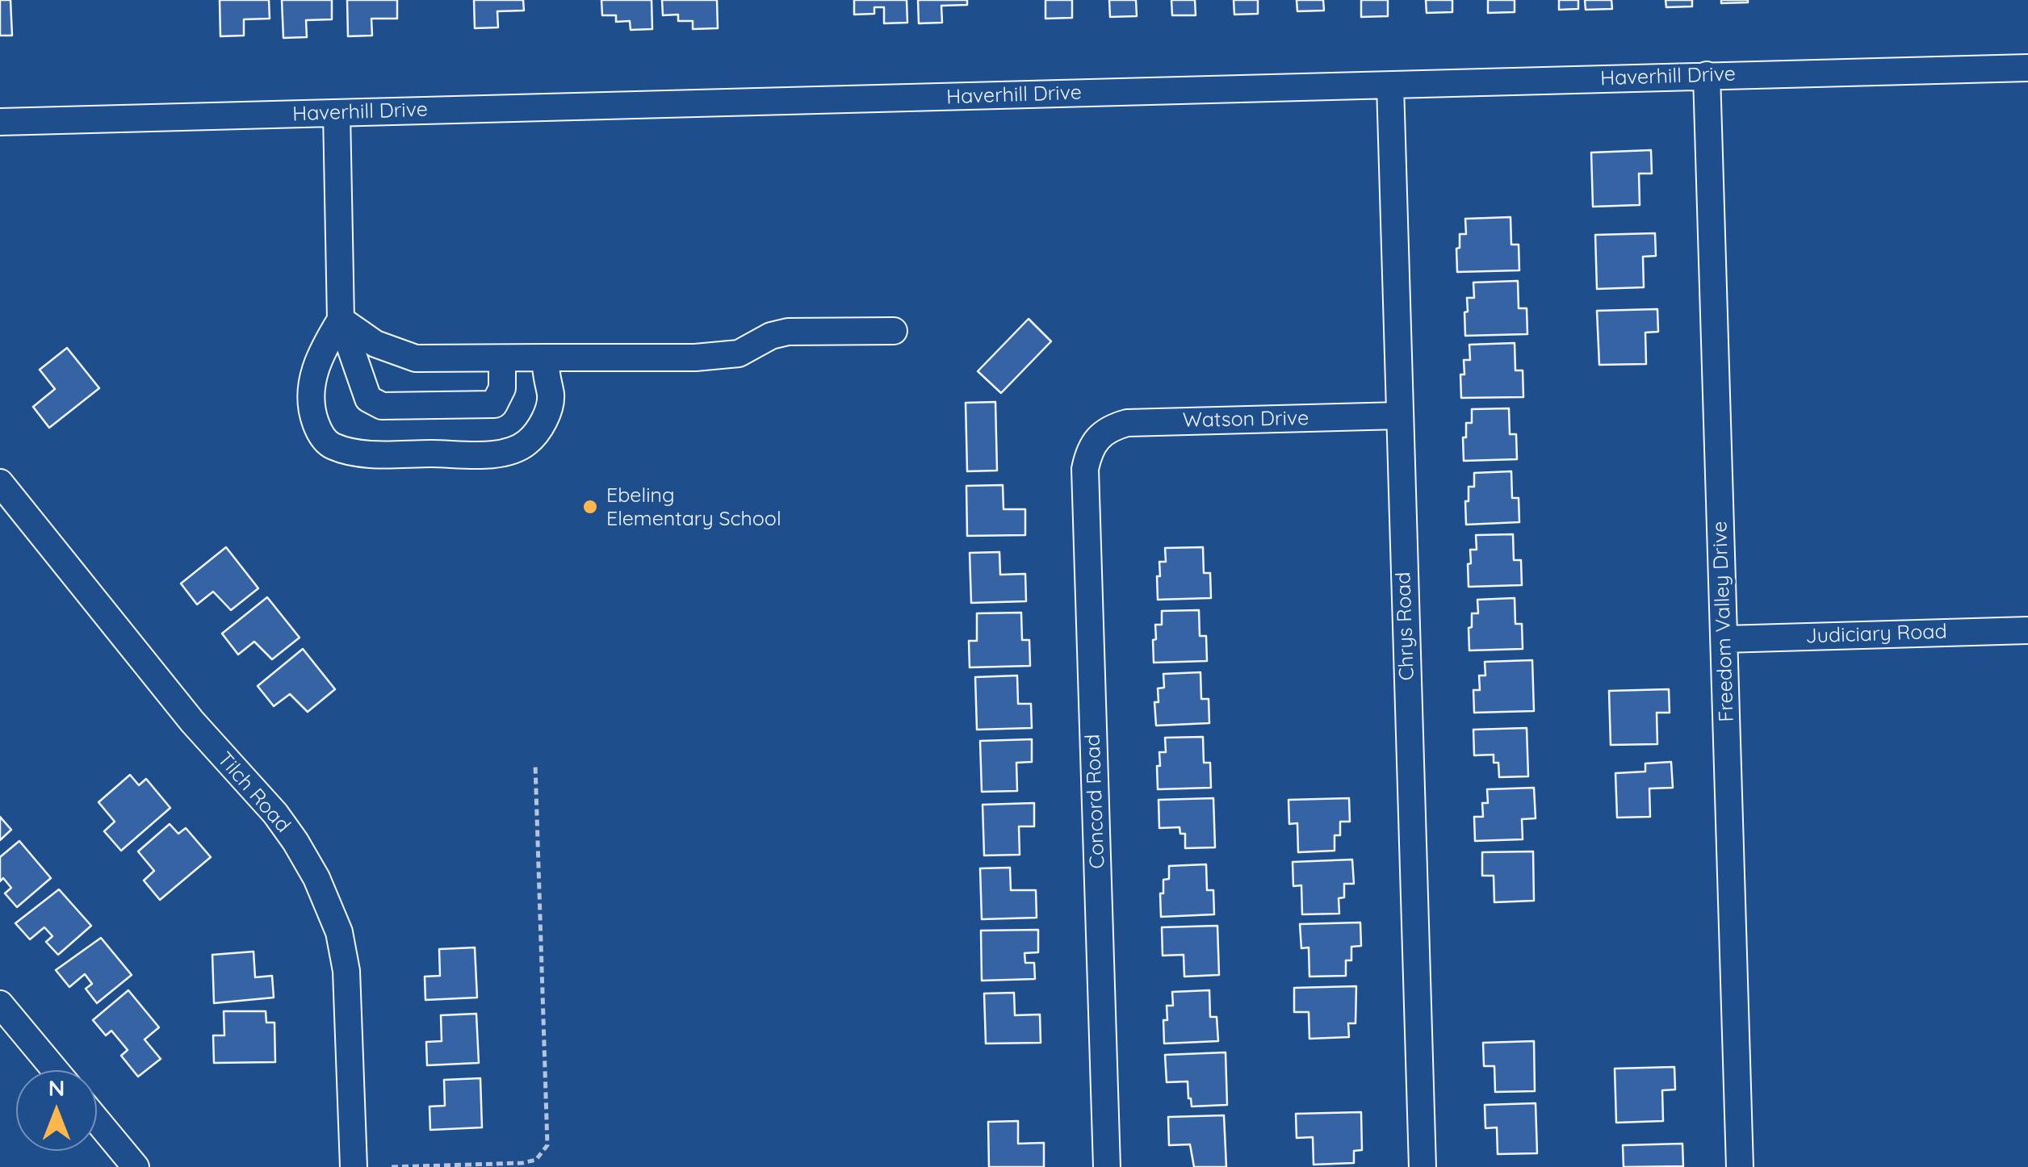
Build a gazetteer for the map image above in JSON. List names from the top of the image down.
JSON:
{
  "streets": {
    "street": [
      "Haverhill Drive",
      "Watson Drive",
      "Freedom Valley Drive",
      "Chrys Road",
      "Judiciary Road",
      "Tilch Road",
      "Concord Road"
    ]
  },
  "crossings": [
    ["Haverhill Drive", "Freedom Valley Drive"],
    ["Haverhill Drive", "Chrys Road"],
    ["Watson Drive", "Chrys Road"],
    ["Watson Drive", "Concord Road"],
    ["Freedom Valley Drive", "Judiciary Road"]
  ],
  "places": ["Ebeling Elementary School"],
  "north": "top"
}
